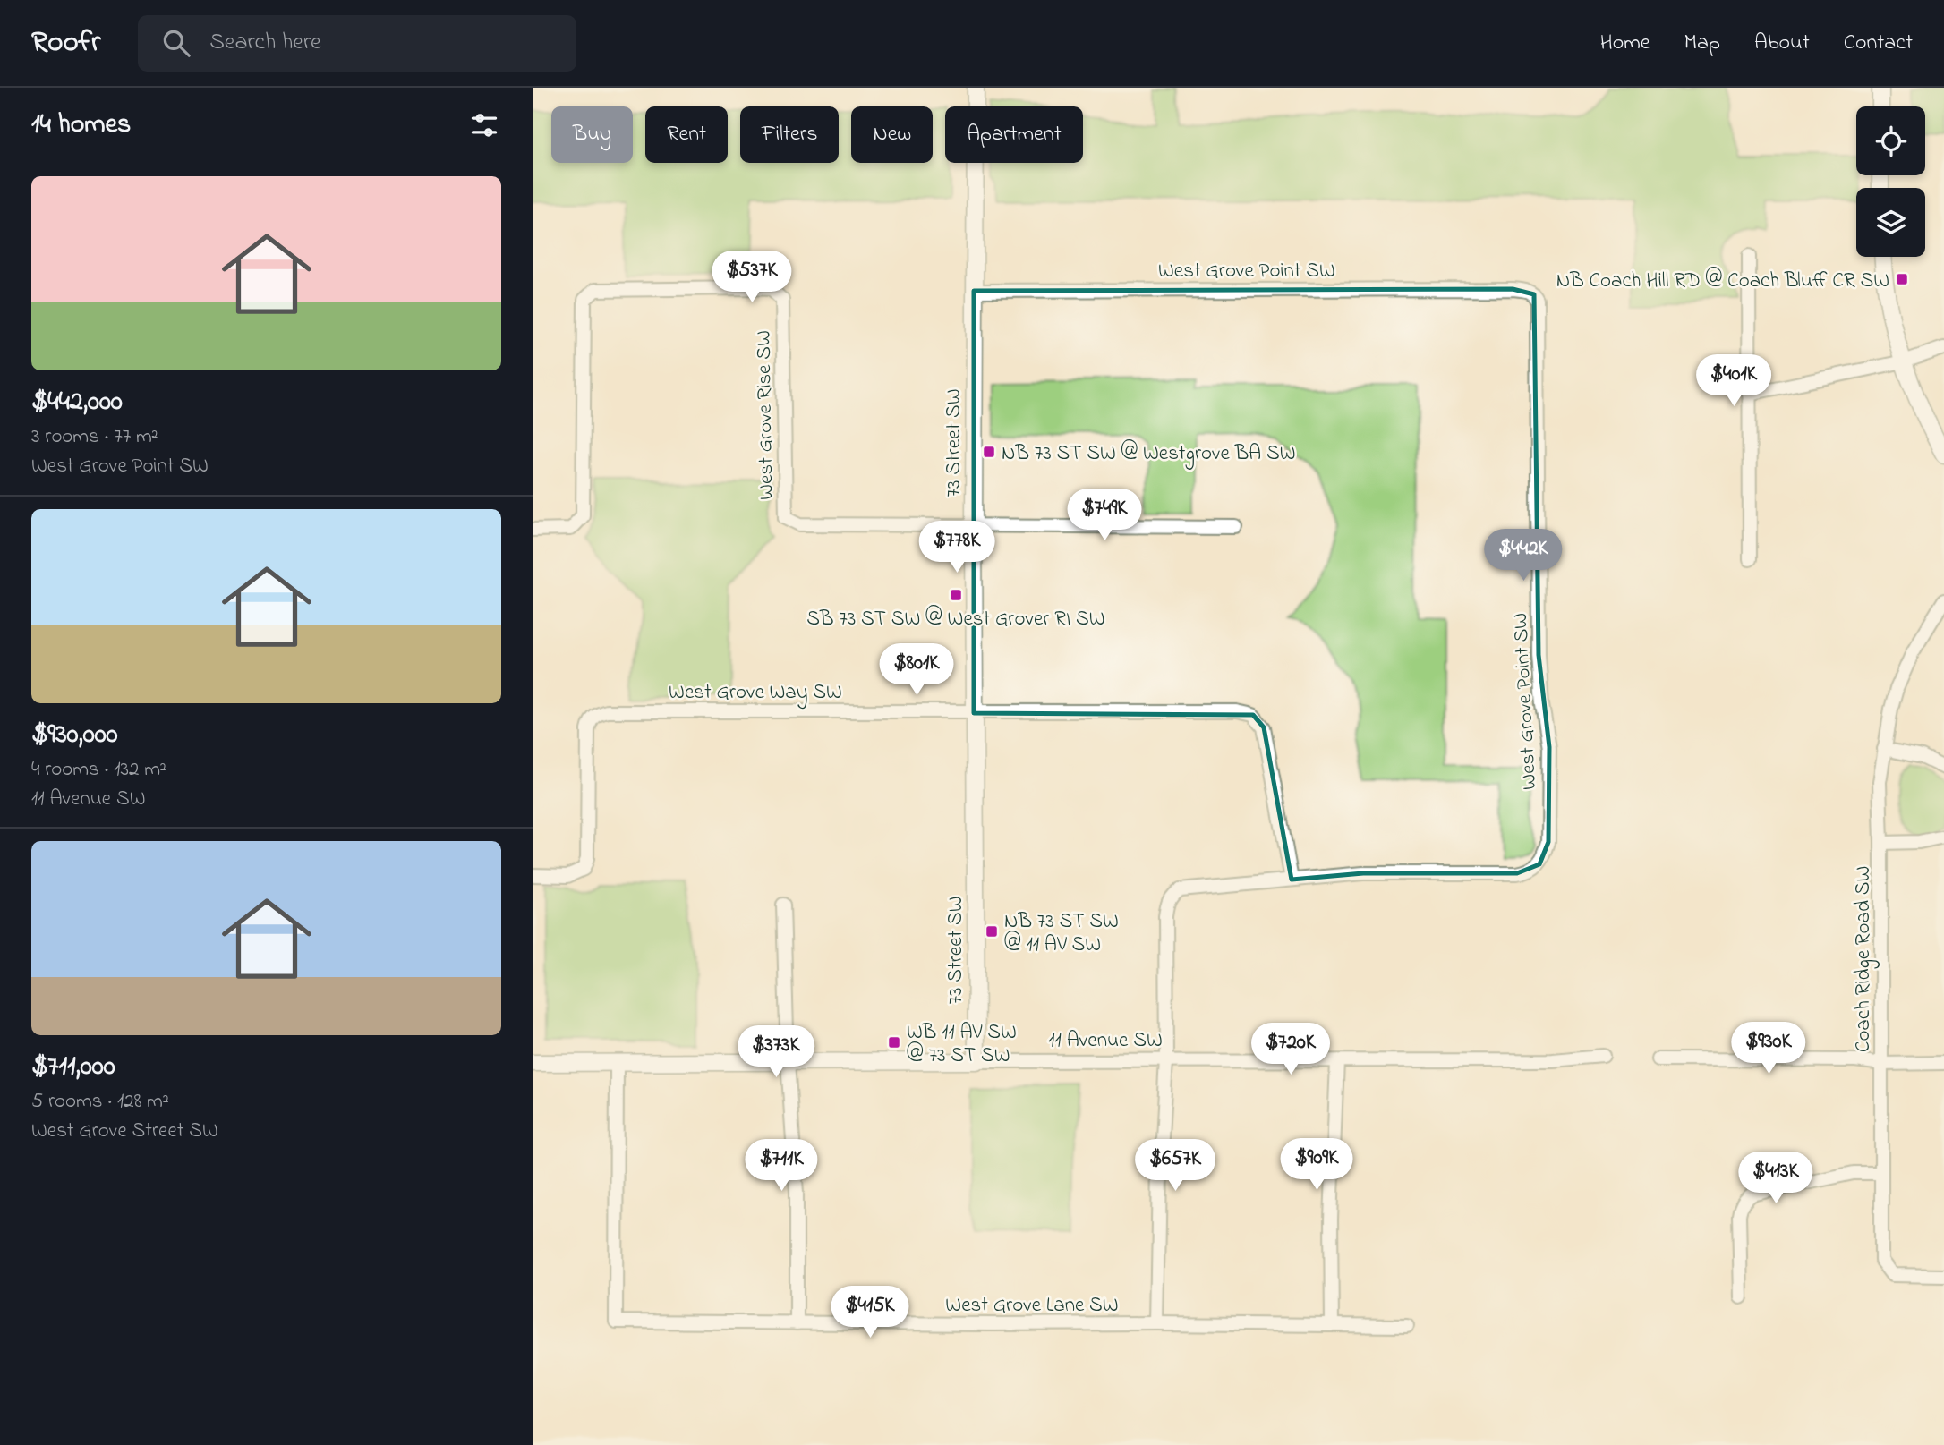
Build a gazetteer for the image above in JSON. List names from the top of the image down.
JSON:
{
  "streets": {
    "street": [
      "West Grove Point SW",
      "West Grove Rise SW",
      "73 Street SW",
      "West Grove Way SW",
      "Coach Ridge Road SW",
      "11 Avenue SW",
      "West Grove Lane SW"
    ]
  },
  "crossings": [
    ["West Grove Point SW", "73 Street SW"],
    ["West Grove Point SW", "West Grove Way SW"],
    ["West Grove Point SW", "11 Avenue SW"],
    ["West Grove Rise SW", "73 Street SW"],
    ["73 Street SW", "West Grove Way SW"],
    ["73 Street SW", "11 Avenue SW"],
    ["11 Avenue SW", "West Grove Lane SW"]
  ],
  "places": {
    "transit": [
      "NB Coach Hill RD @ Coach Bluff CR SW",
      "NB 73 ST SW @ Westgrove BA SW",
      "SB 73 ST SW @ West Grover RI SW",
      "NB 73 ST SW @ 11 AV SW",
      "WB 11 AV SW @ 73 ST SW"
    ]
  },
  "page": {
    "header": "Roofr",
    "search": "Search here",
    "nav": [
      "Home",
      "Map",
      "About",
      "Contact"
    ],
    "heading": "14 homes",
    "chip": [
      "Buy",
      "Rent",
      "Filters",
      "New",
      "Apartment"
    ],
    "list": [
      {
        "name": "$442,000",
        "note": "3 rooms · 77 m² · West Grove Point SW"
      },
      {
        "name": "$930,000",
        "note": "4 rooms · 132 m² · 11 Avenue SW"
      },
      {
        "name": "$711,000",
        "note": "5 rooms · 128 m² · West Grove Street SW"
      }
    ],
    "price": [
      "$537K",
      "$401K",
      "$749K",
      "$778K",
      "$442K",
      "$801K",
      "$930K",
      "$720K",
      "$373K",
      "$909K",
      "$711K",
      "$657K",
      "$413K",
      "$415K"
    ]
  }
}
